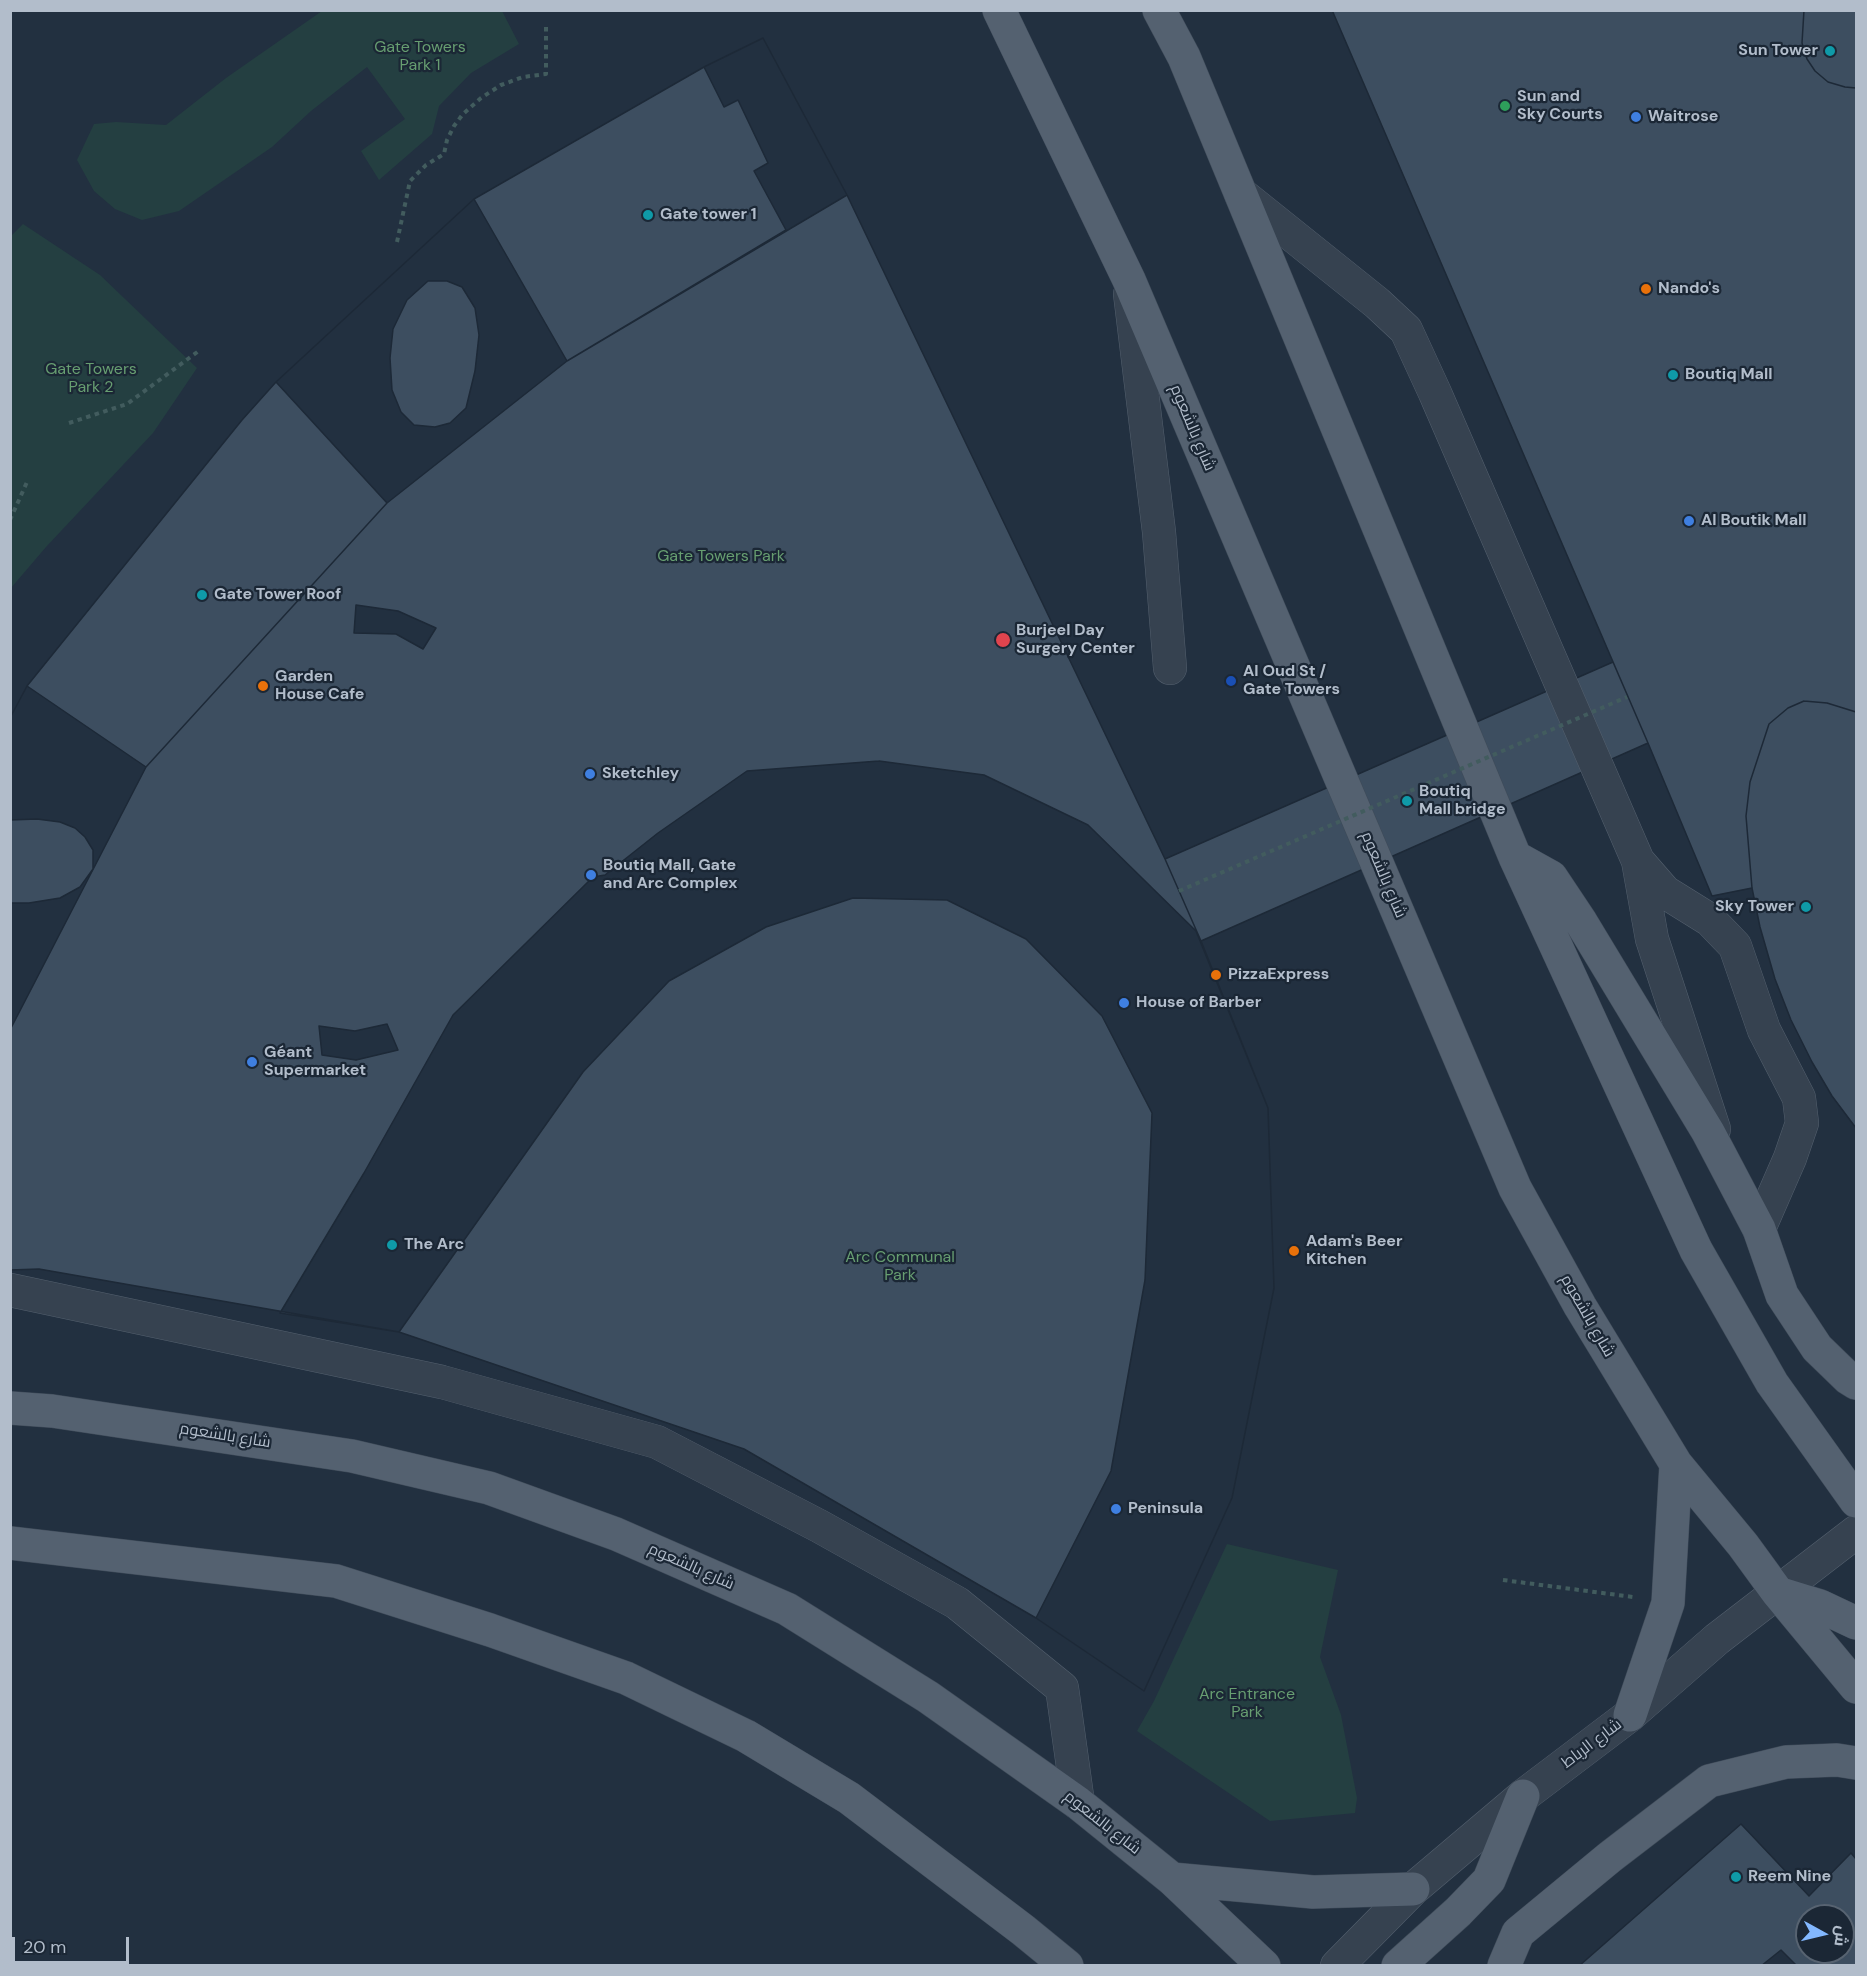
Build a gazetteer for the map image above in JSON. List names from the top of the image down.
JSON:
{
  "streets": {
    "main road": ["شارع بالشعوم"],
    "street": ["شارع الرباط"]
  },
  "crossings": [
    ["شارع بالشعوم", "شارع الرباط"]
  ],
  "parks": [
    "Gate Towers Park 1",
    "Gate Towers Park 2",
    "Gate Towers Park",
    "Arc Communal Park",
    "Arc Entrance Park"
  ],
  "places": [
    "Sun Tower",
    "Sun and Sky Courts",
    "Waitrose",
    "Gate tower 1",
    "Nando's",
    "Boutiq Mall",
    "Al Boutik Mall",
    "Gate Tower Roof",
    "Burjeel Day Surgery Center",
    "Al Oud St / Gate Towers",
    "Garden House Cafe",
    "Sketchley",
    "Boutiq Mall bridge",
    "Boutiq Mall, Gate and Arc Complex",
    "Sky Tower",
    "PizzaExpress",
    "House of Barber",
    "Géant Supermarket",
    "The Arc",
    "Adam's Beer Kitchen",
    "Peninsula",
    "Reem Nine"
  ],
  "scale_bar": "20 m",
  "north": "right"
}
